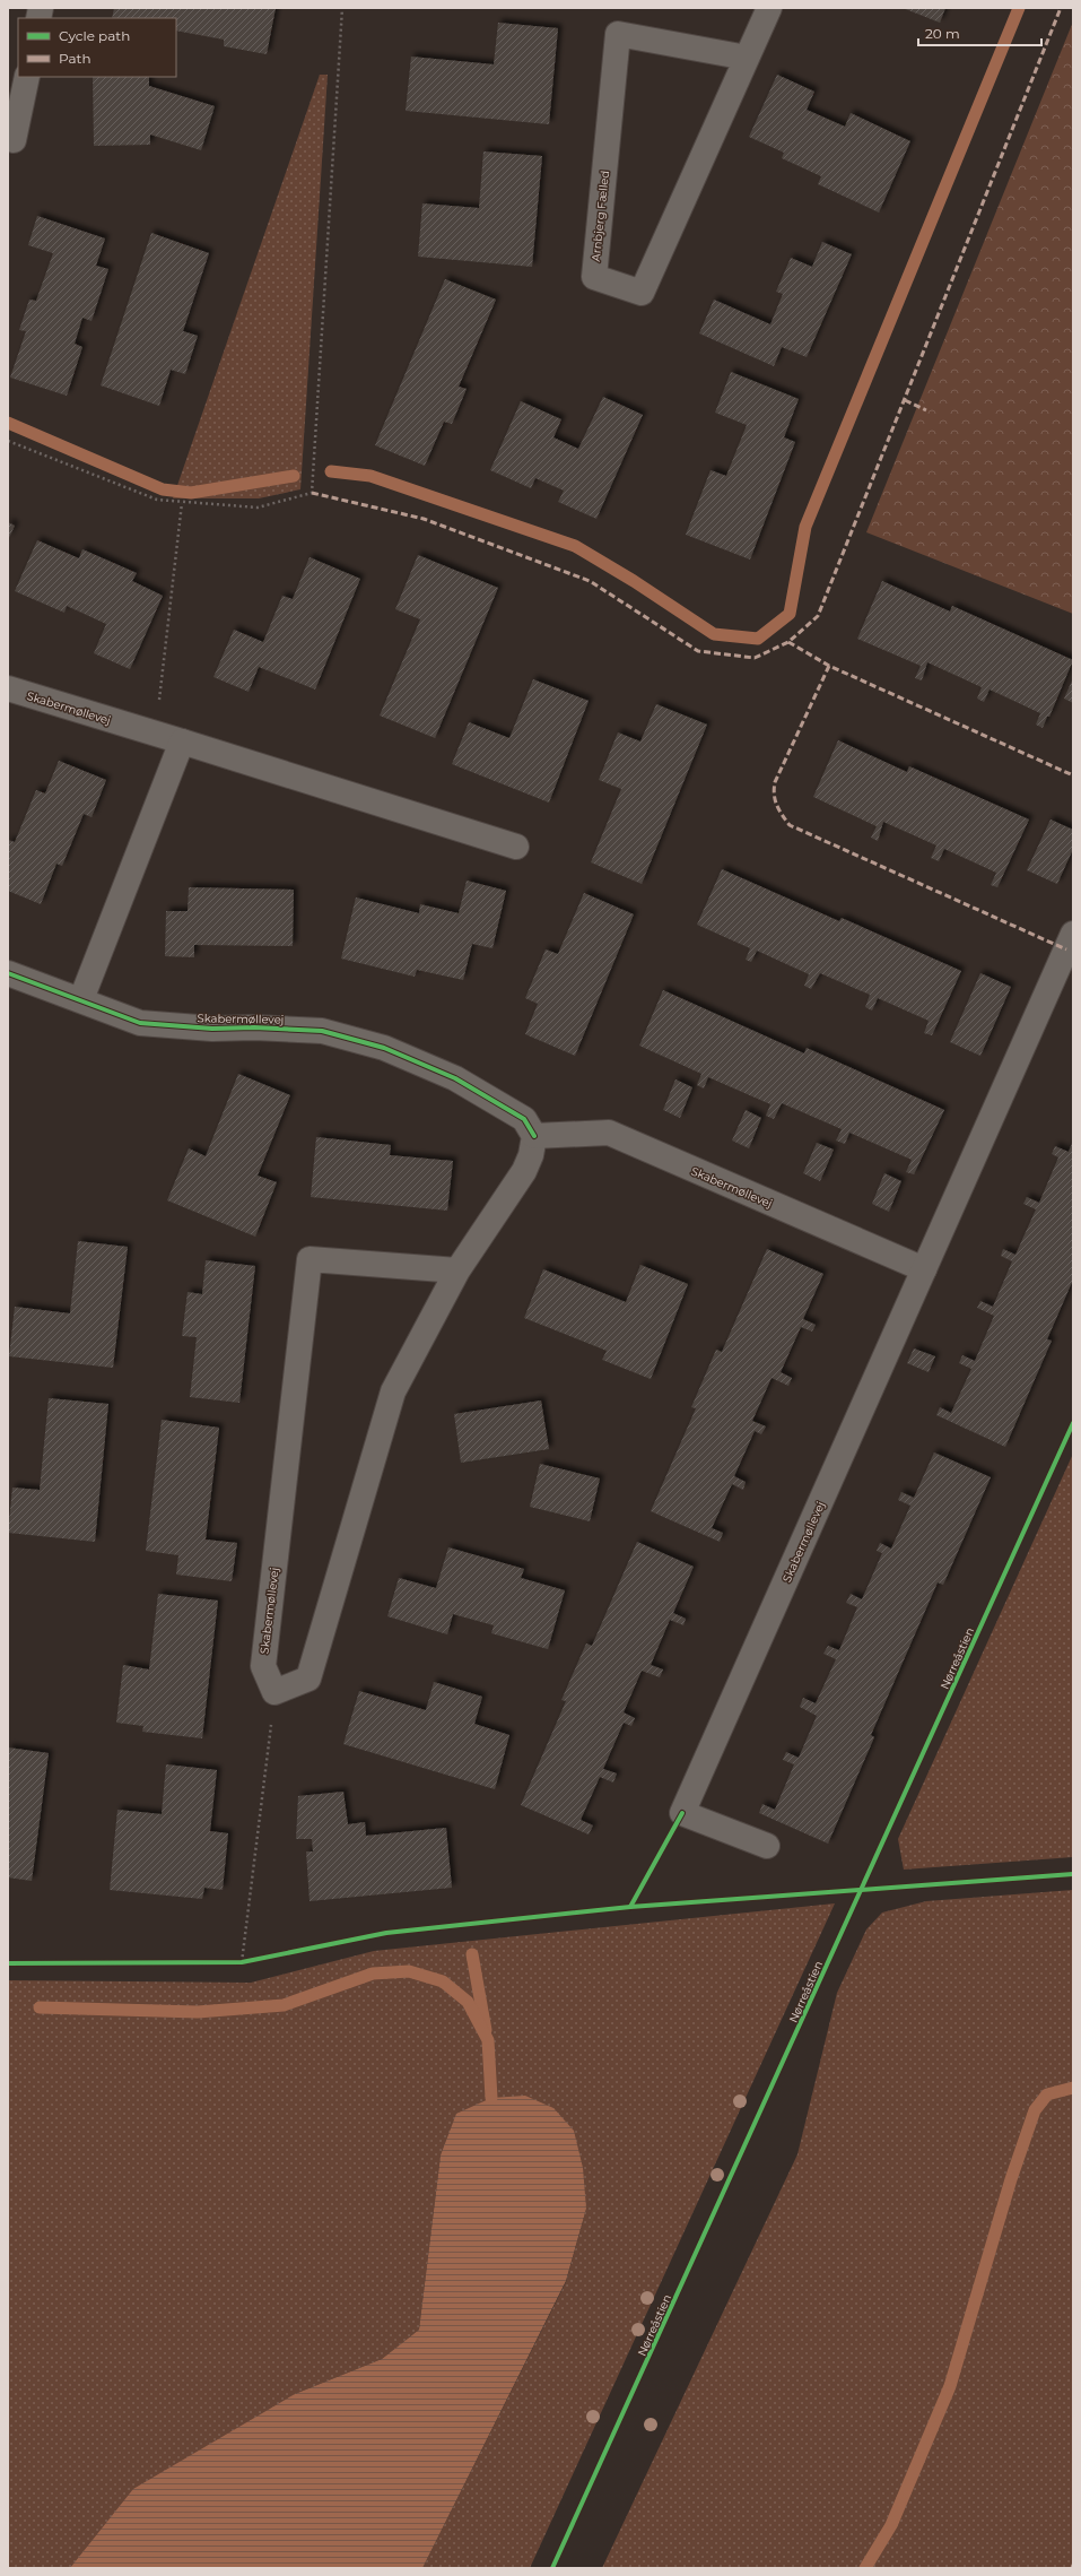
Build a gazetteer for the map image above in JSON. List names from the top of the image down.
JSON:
{
  "streets": {
    "street": ["Arnbjerg Fælled", "Skabermøllevej"],
    "cycle path": ["Nørreåstien"]
  },
  "legend": ["Cycle path", "Path"],
  "scale_bar": "20 m"
}
